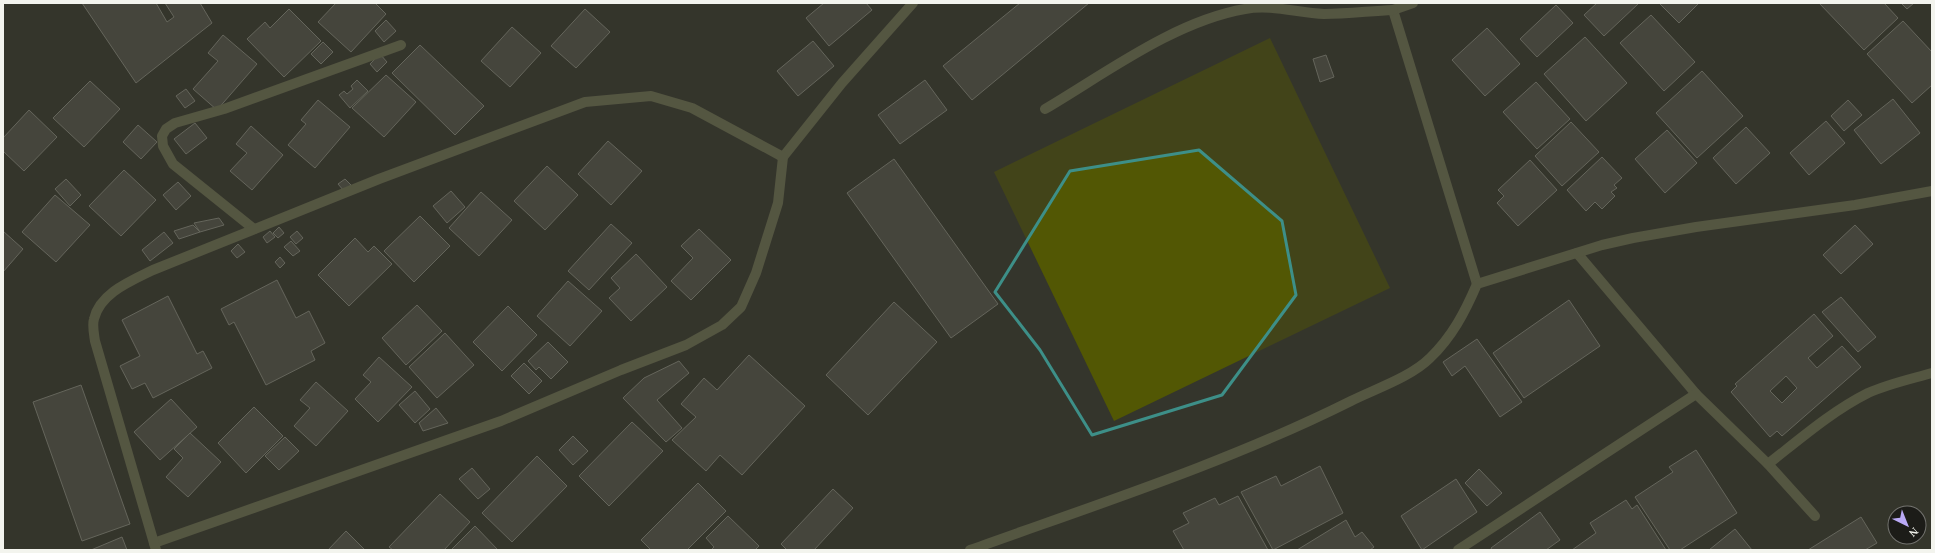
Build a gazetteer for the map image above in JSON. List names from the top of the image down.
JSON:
{
  "north": "bottom right"
}
